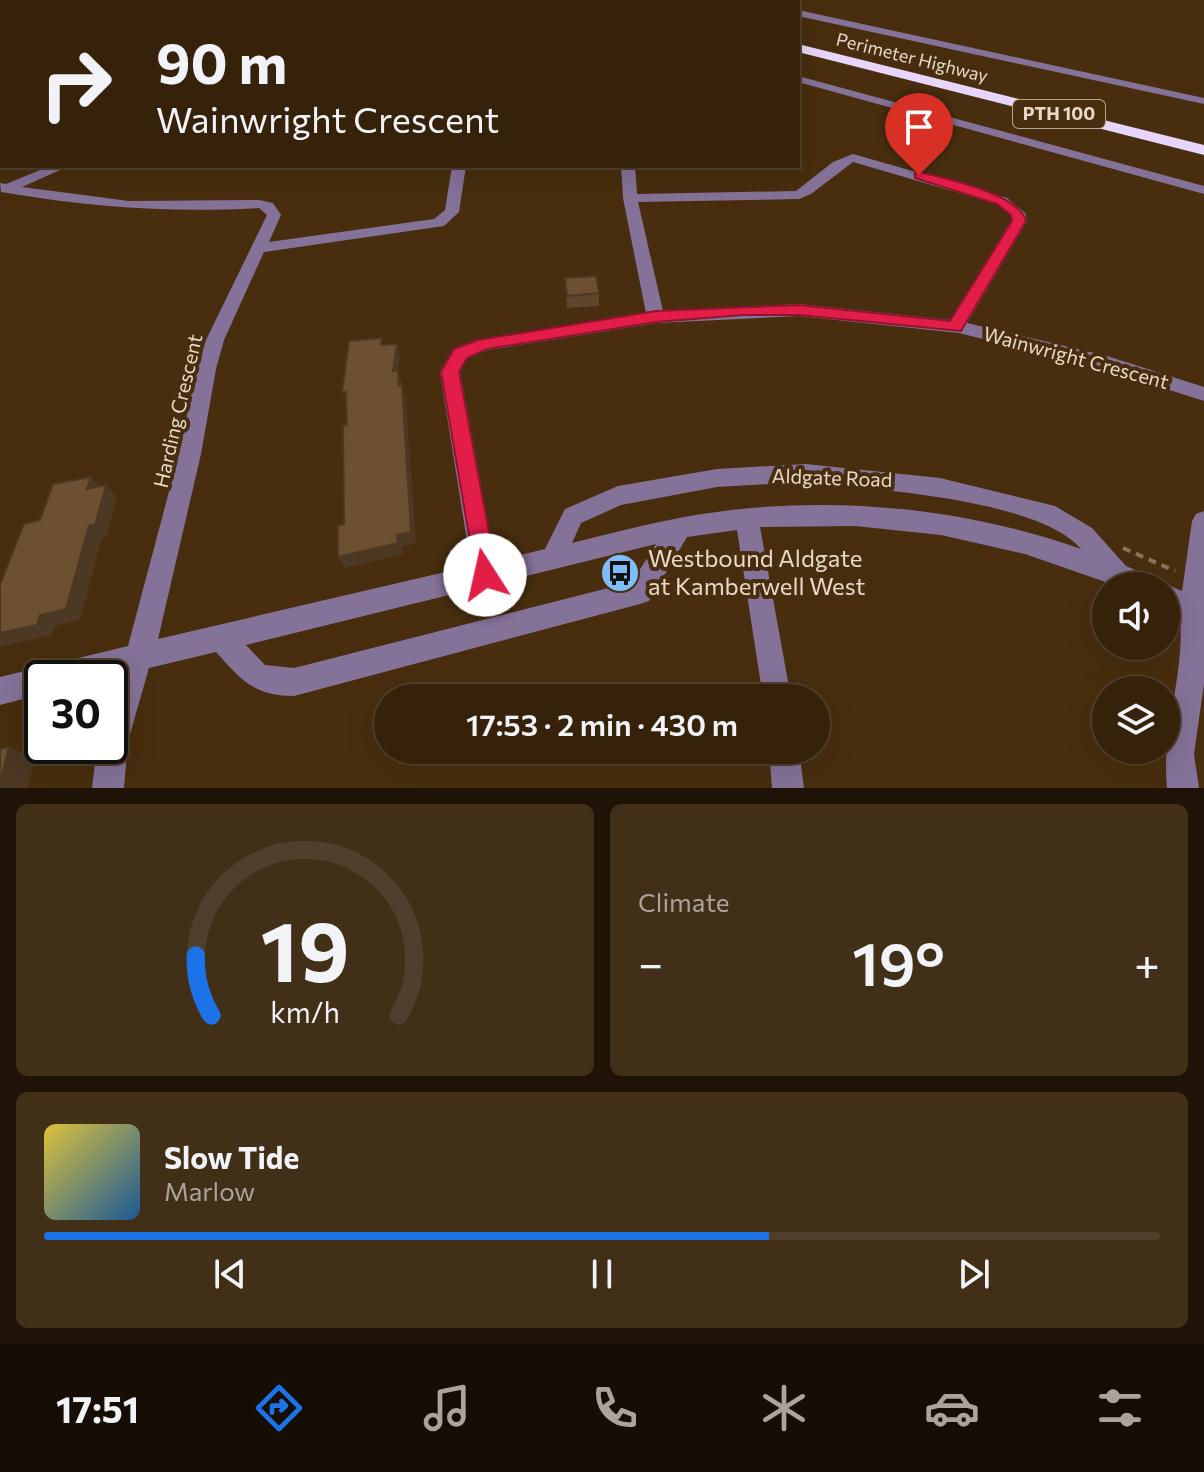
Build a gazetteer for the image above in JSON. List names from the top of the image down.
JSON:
{
  "streets": {
    "highway": ["Perimeter Highway", "PTH 100"],
    "street": ["Wainwright Crescent", "Harding Crescent", "Aldgate Road"]
  },
  "crossings": [
    ["Wainwright Crescent", "Aldgate Road"],
    ["Harding Crescent", "Aldgate Road"]
  ],
  "places": {
    "bus stop": ["Westbound Aldgate at Kamberwell West"]
  },
  "page": {
    "turn": ["90 m", "Wainwright Crescent"],
    "limit": "30",
    "trip": "17:53 · 2 min · 430 m",
    "tile": "Climate",
    "heat": ["−", "19°", "+"],
    "song": ["Slow Tide", "Marlow"],
    "tabs": "17:51",
    "gauge": ["19", "km/h"]
  }
}
